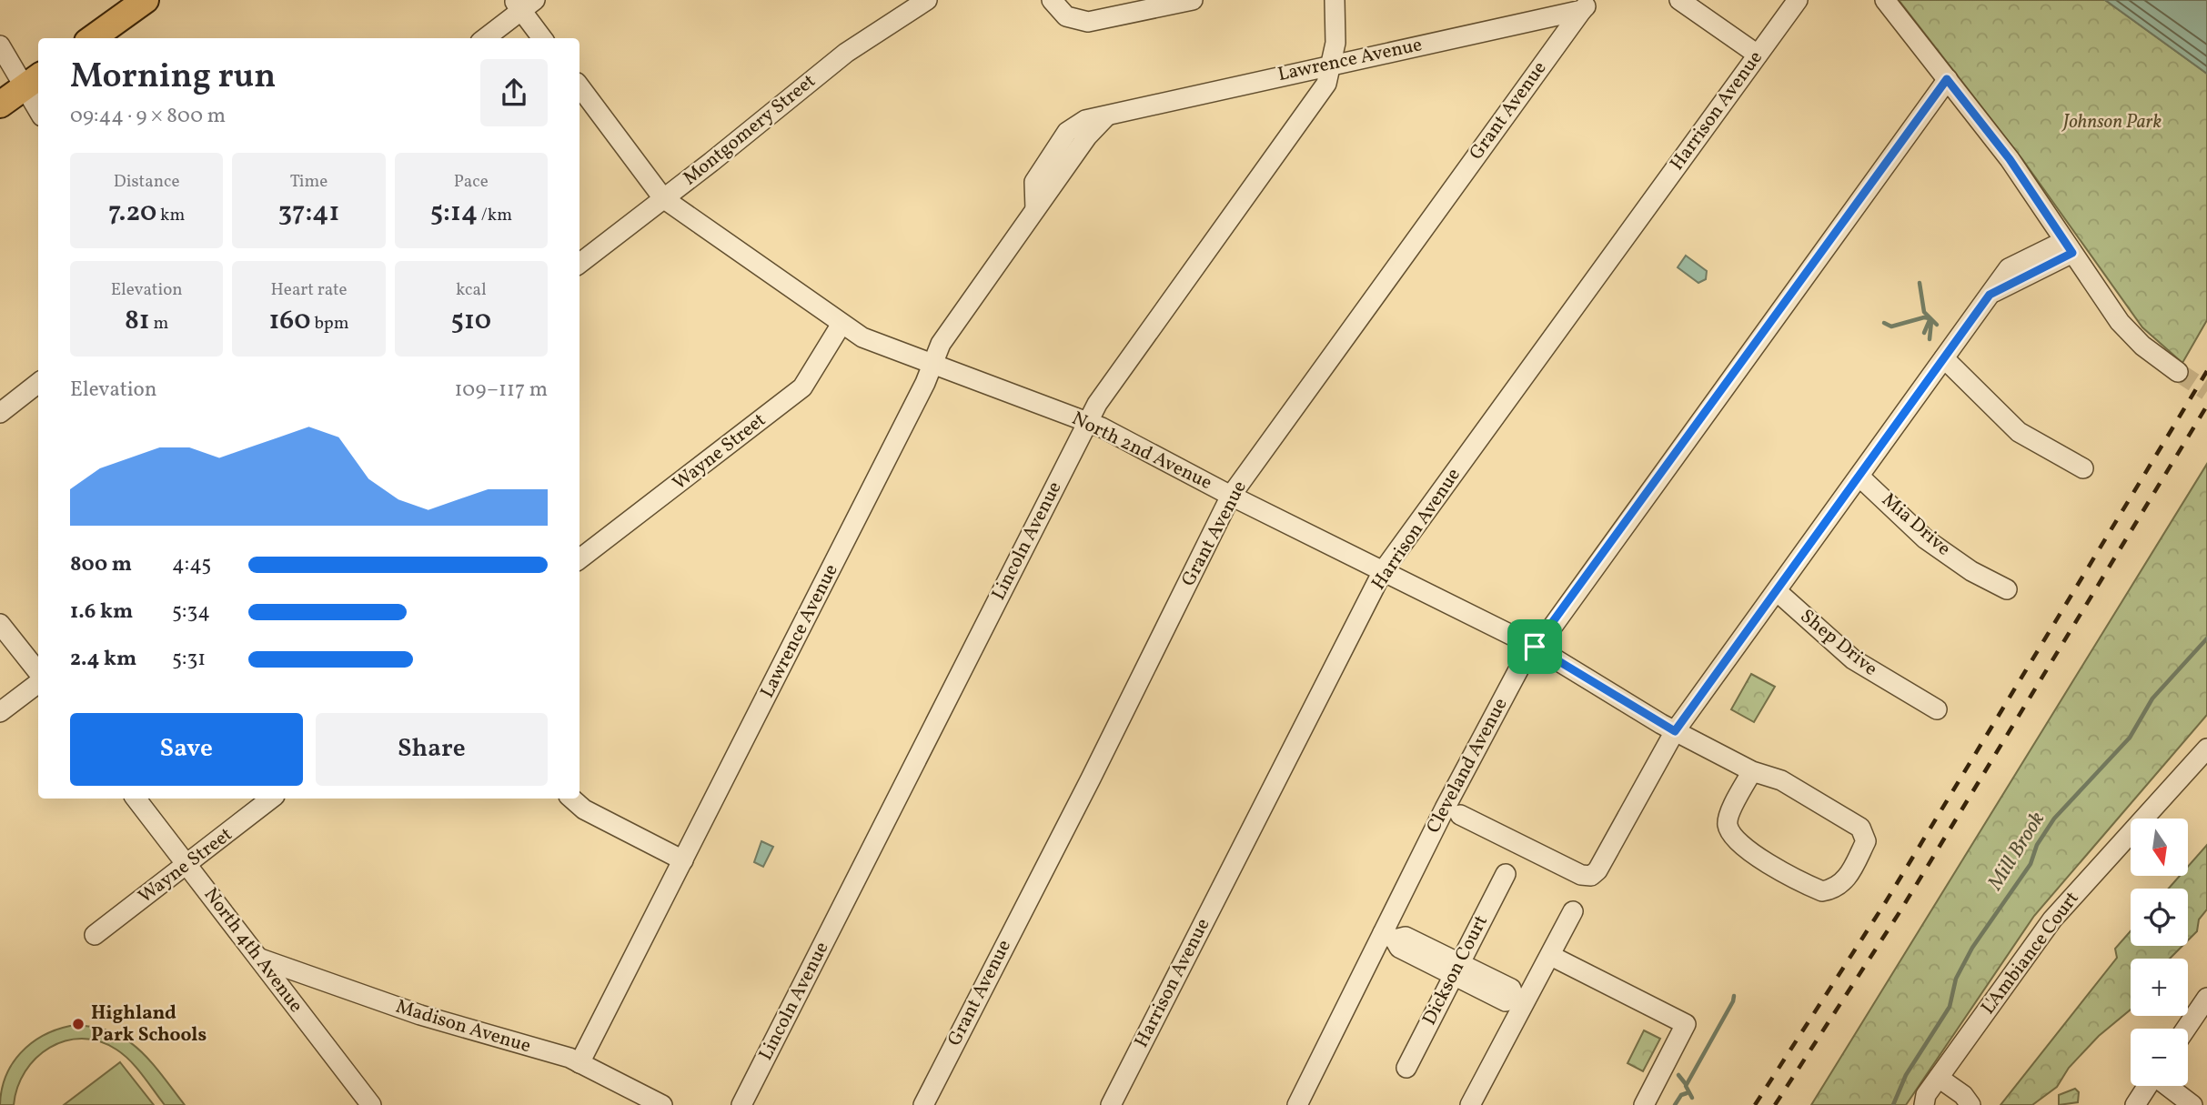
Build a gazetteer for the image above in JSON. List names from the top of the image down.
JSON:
{
  "streets": {
    "street": [
      "Lawrence Avenue",
      "Grant Avenue",
      "Harrison Avenue",
      "Montgomery Street",
      "North 2nd Avenue",
      "Wayne Street",
      "Mia Drive",
      "Lincoln Avenue",
      "Shep Drive",
      "Cleveland Avenue",
      "North 4th Avenue",
      "L'Ambiance Court",
      "Dickson Court",
      "Madison Avenue"
    ]
  },
  "crossings": [
    ["Lawrence Avenue", "Grant Avenue"],
    ["Lawrence Avenue", "North 2nd Avenue"],
    ["Lawrence Avenue", "Lincoln Avenue"],
    ["Lawrence Avenue", "Madison Avenue"],
    ["Grant Avenue", "North 2nd Avenue"],
    ["Harrison Avenue", "North 2nd Avenue"],
    ["Montgomery Street", "North 2nd Avenue"],
    ["North 2nd Avenue", "Wayne Street"],
    ["North 2nd Avenue", "Lincoln Avenue"],
    ["North 2nd Avenue", "Cleveland Avenue"],
    ["Wayne Street", "North 4th Avenue"],
    ["North 4th Avenue", "Madison Avenue"]
  ],
  "water": ["Mill Brook"],
  "parks": ["Johnson Park"],
  "places": ["Highland Park Schools"],
  "north": "bottom",
  "page": {
    "heading": ["Morning run", "09:44 · 9 × 800 m"],
    "stats": [
      ["Distance", "7.20 km"],
      ["Time", "37:41"],
      ["Pace", "5:14 /km"],
      ["Elevation", "81 m"],
      ["Heart rate", "160 bpm"],
      ["kcal", "510"]
    ],
    "chart": ["Elevation", "109–117 m"],
    "list": [
      {
        "name": "800 m",
        "note": "4:45"
      },
      {
        "name": "1.6 km",
        "note": "5:34"
      },
      {
        "name": "2.4 km",
        "note": "5:31"
      }
    ],
    "buttons": ["Save", "Share"],
    "map_buttons": ["+", "−"]
  }
}
